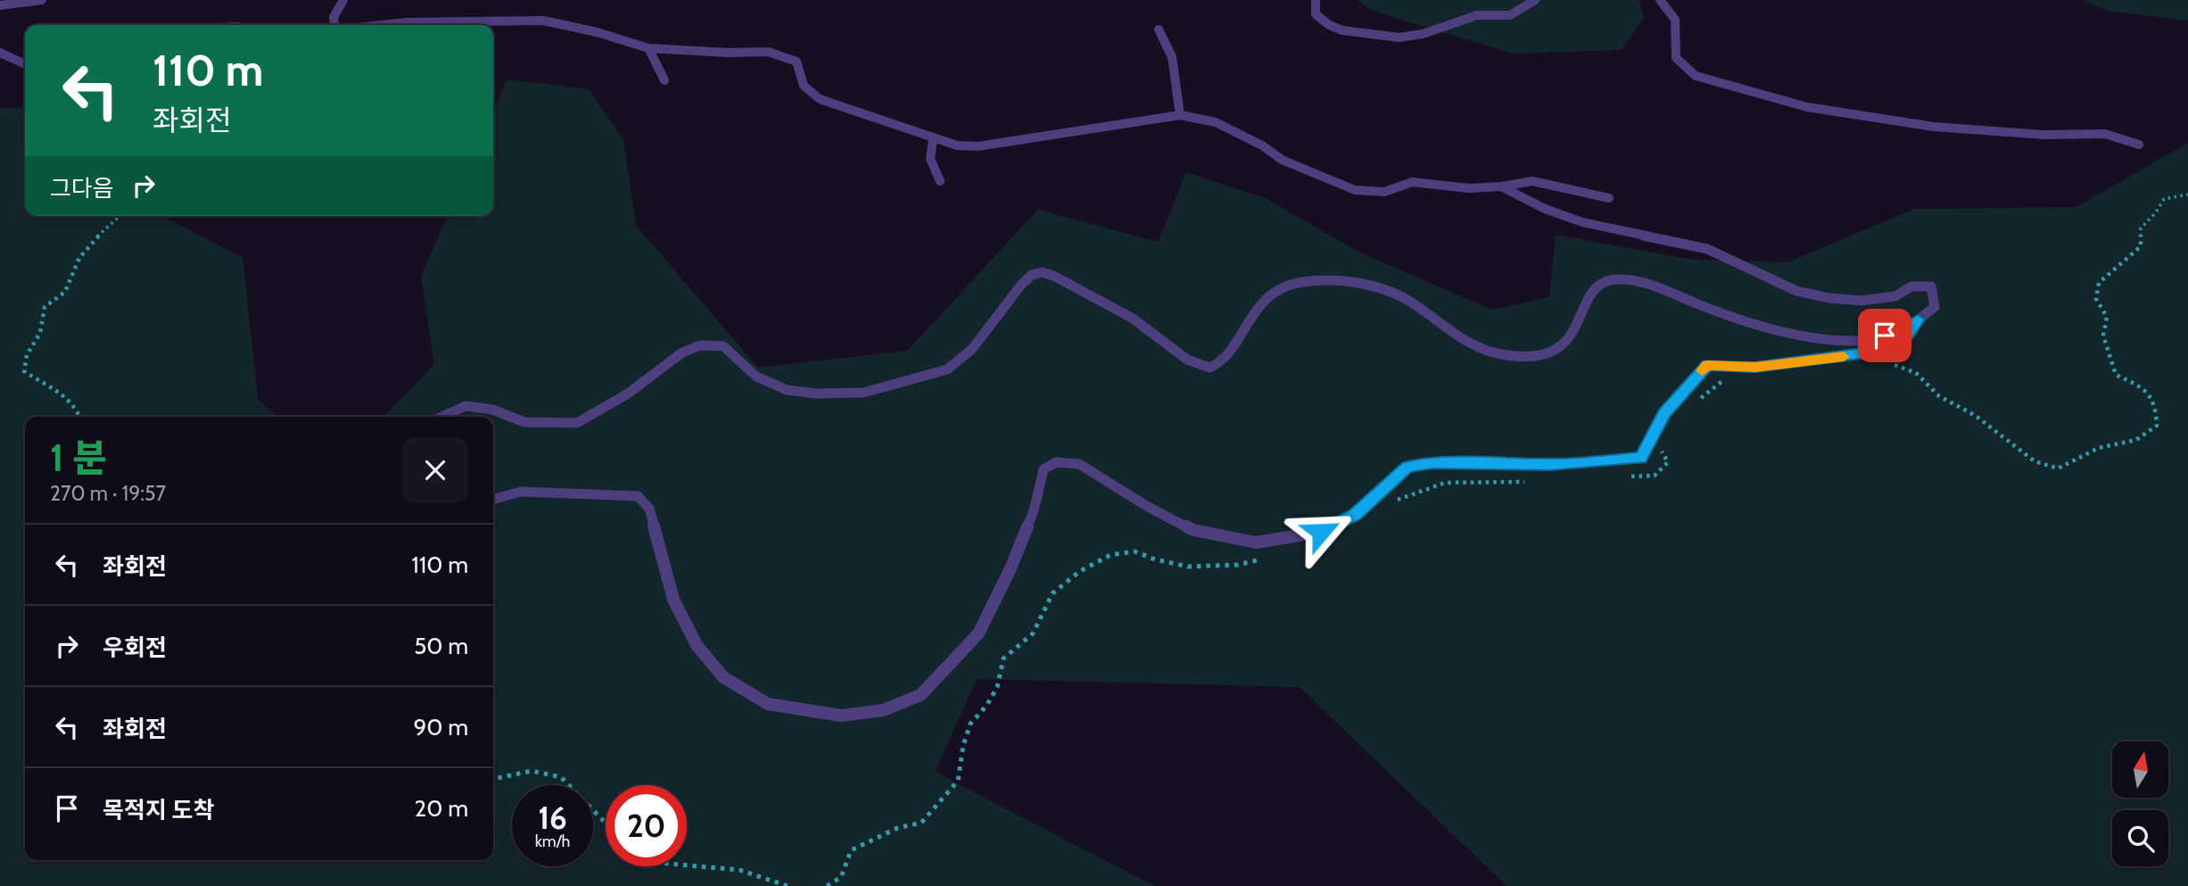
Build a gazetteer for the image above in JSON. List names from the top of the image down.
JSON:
{
  "north": "top",
  "page": {
    "turn": ["110 m", "좌회전"],
    "then": "그다음",
    "heading": ["1 분", "270 m · 19:57"],
    "list": [
      {
        "name": "좌회전",
        "value": "110 m"
      },
      {
        "name": "우회전",
        "value": "50 m"
      },
      {
        "name": "좌회전",
        "value": "90 m"
      },
      {
        "name": "목적지 도착",
        "value": "20 m"
      }
    ],
    "speed": "16 km/h",
    "limit": "20"
  }
}
